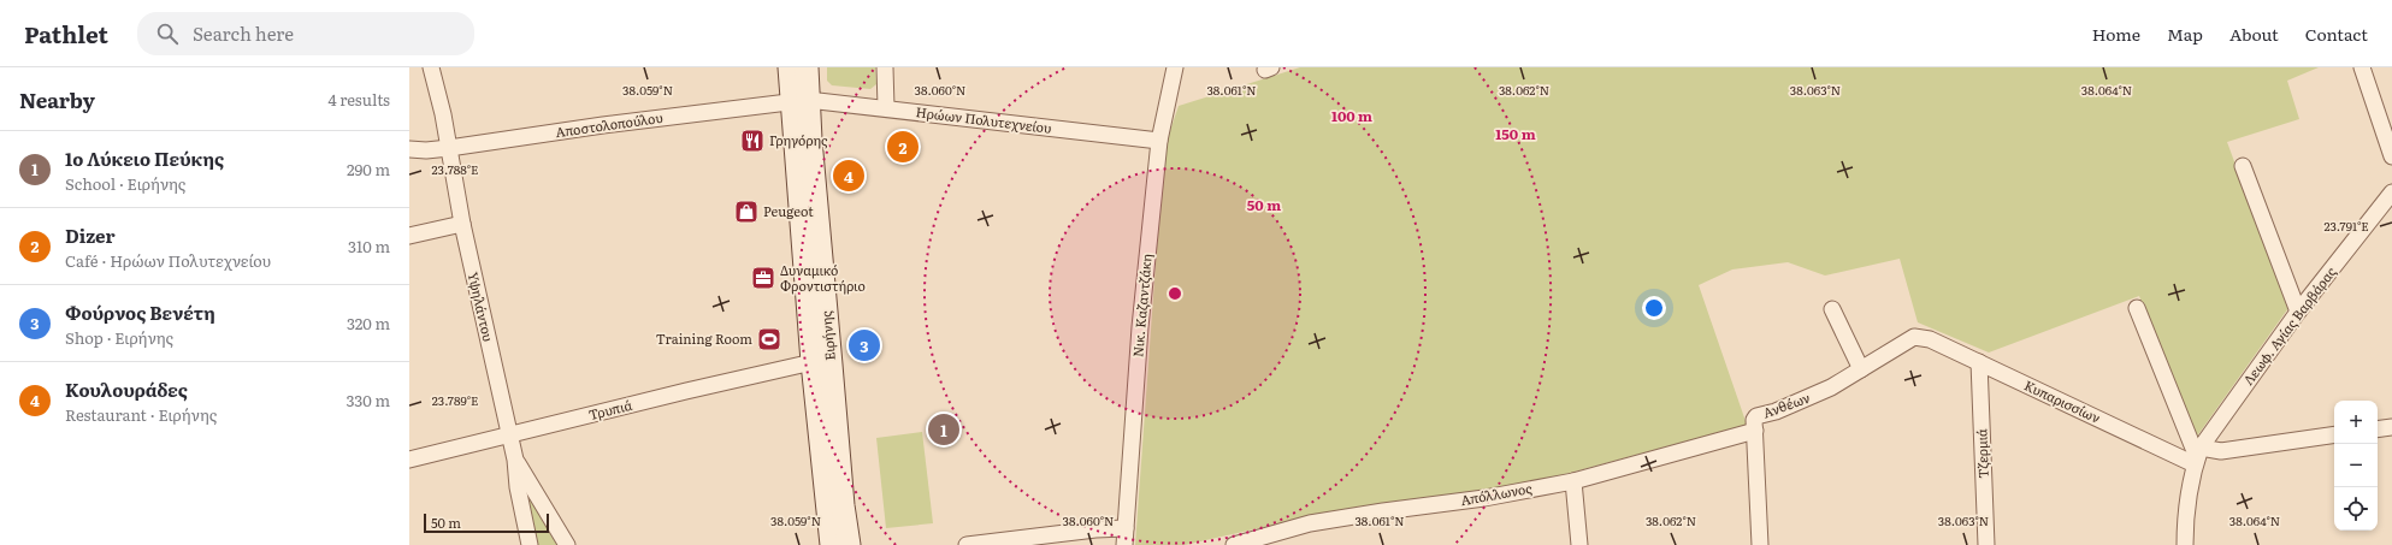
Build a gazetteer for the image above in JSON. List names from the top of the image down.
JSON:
{
  "streets": {
    "main road": ["Ειρήνης"],
    "street": [
      "Ηρώων Πολυτεχνείου",
      "Αποστολοπούλου",
      "Νικ. Καζαντζάκη",
      "Υψηλάντου",
      "Λεωφ. Αγίας Βαρβάρας",
      "Κυπαρισσίων",
      "Ανθέων",
      "Τρυπιά",
      "Τζερμιά",
      "Απόλλωνος"
    ]
  },
  "crossings": [
    ["Ηρώων Πολυτεχνείου", "Αποστολοπούλου"],
    ["Ηρώων Πολυτεχνείου", "Νικ. Καζαντζάκη"],
    ["Ηρώων Πολυτεχνείου", "Ειρήνης"],
    ["Αποστολοπούλου", "Υψηλάντου"],
    ["Αποστολοπούλου", "Ειρήνης"],
    ["Υψηλάντου", "Τρυπιά"],
    ["Λεωφ. Αγίας Βαρβάρας", "Κυπαρισσίων"],
    ["Ειρήνης", "Τρυπιά"],
    ["Κυπαρισσίων", "Ανθέων"],
    ["Κυπαρισσίων", "Τζερμιά"],
    ["Ανθέων", "Απόλλωνος"]
  ],
  "places": {
    "restaurant": ["Γρηγόρης"],
    "shop": ["Peugeot"],
    "office": ["Δυναμικό Φροντιστήριο"],
    "sports": ["Training Room"]
  },
  "scale_bar": "50 m",
  "page": {
    "header": "Pathlet",
    "search": "Search here",
    "nav": [
      "Home",
      "Map",
      "About",
      "Contact"
    ],
    "heading": ["Nearby", "4 results"],
    "pins": [
      "2",
      "4",
      "3",
      "1"
    ],
    "list": [
      {
        "mark": "1",
        "name": "1ο Λύκειο Πεύκης",
        "note": "School · Ειρήνης",
        "value": "290 m"
      },
      {
        "mark": "2",
        "name": "Dizer",
        "note": "Café · Ηρώων Πολυτεχνείου",
        "value": "310 m"
      },
      {
        "mark": "3",
        "name": "Φούρνος Βενέτη",
        "note": "Shop · Ειρήνης",
        "value": "320 m"
      },
      {
        "mark": "4",
        "name": "Κουλουράδες",
        "note": "Restaurant · Ειρήνης",
        "value": "330 m"
      }
    ],
    "map_buttons": ["+", "−"],
    "scale": "50 m"
  },
  "coordinates": [
    "38.059°N",
    "38.060°N",
    "38.061°N",
    "38.062°N",
    "38.063°N",
    "38.064°N",
    "23.788°E",
    "23.791°E",
    "23.789°E"
  ],
  "rings": ["100 m", "150 m", "50 m"]
}
